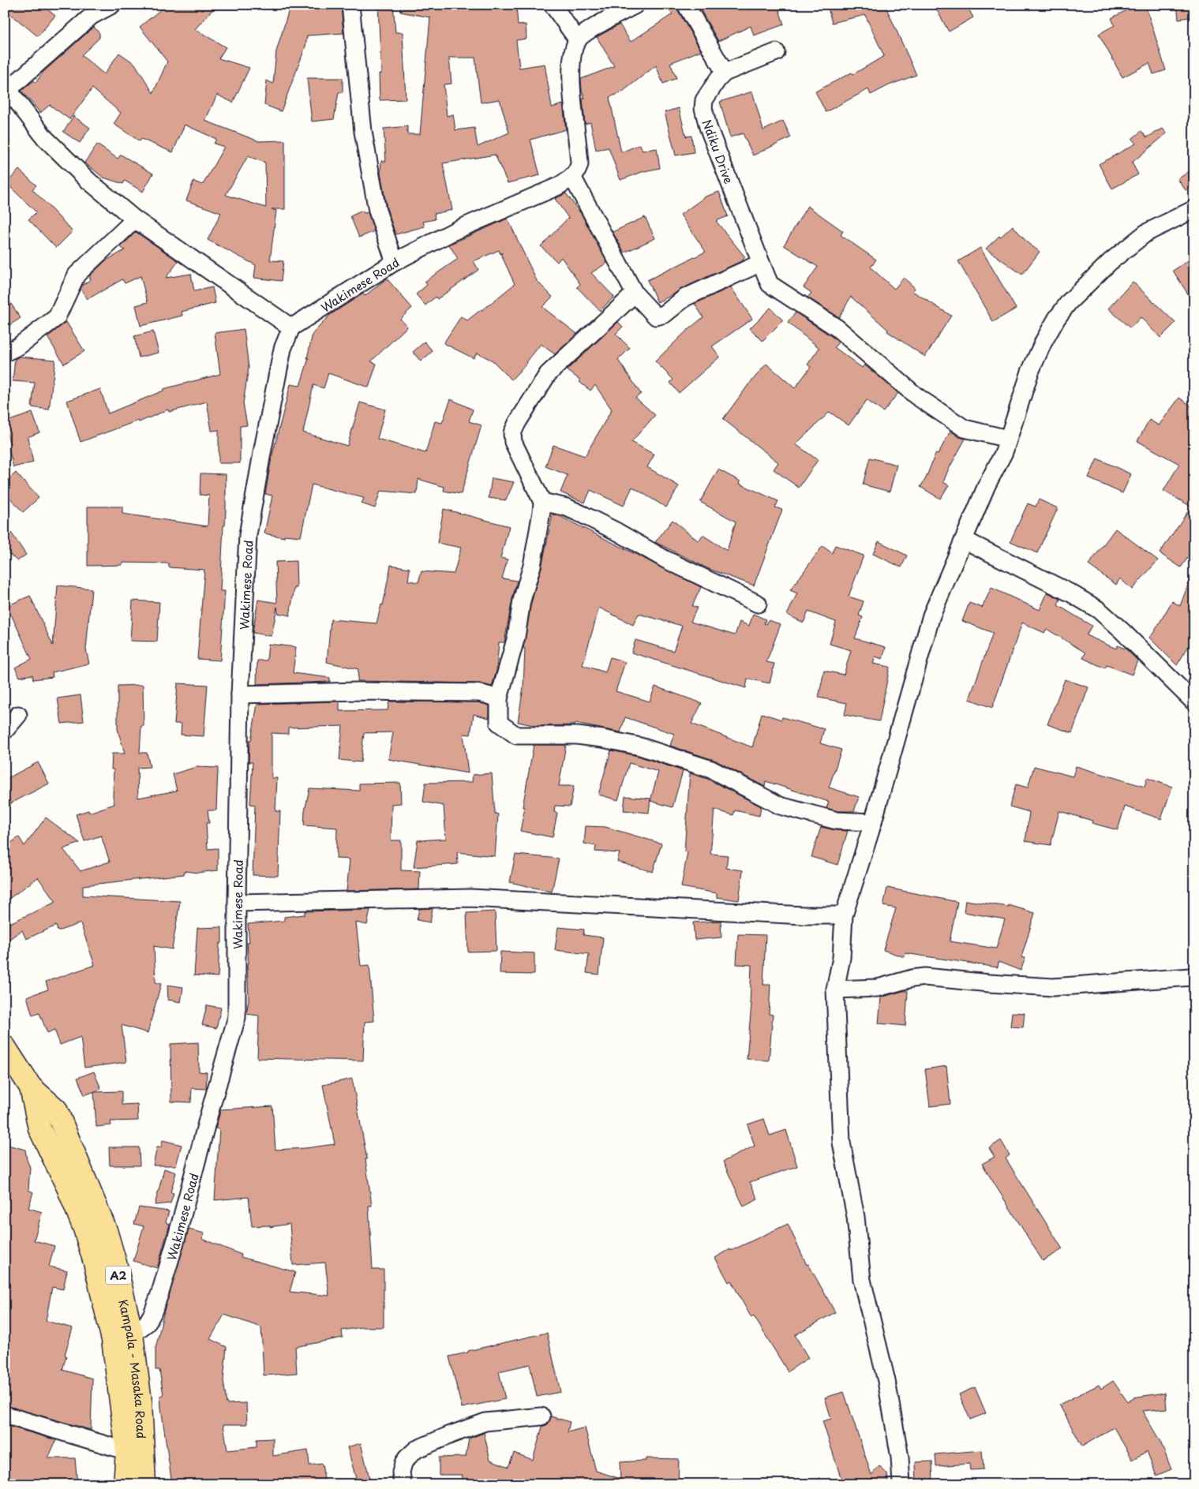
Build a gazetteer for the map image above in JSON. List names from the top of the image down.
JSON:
{
  "streets": {
    "main road": ["A2", "Kampala - Masaka Road"],
    "street": ["Ndiku Drive", "Wakimese Road"]
  },
  "crossings": [
    ["Wakimese Road", "Kampala - Masaka Road"]
  ]
}
